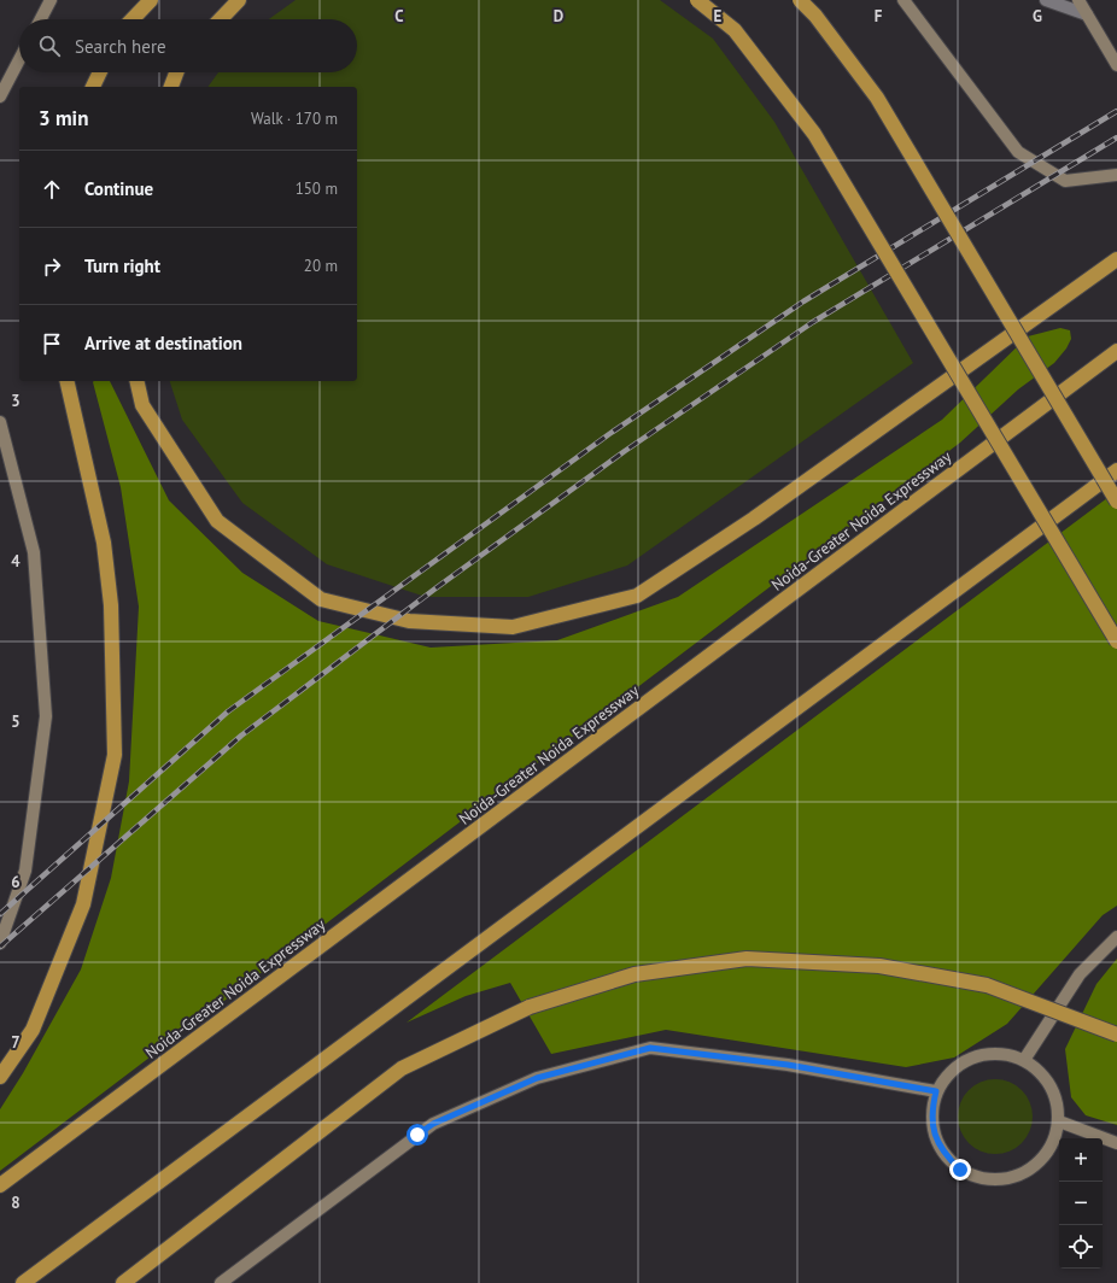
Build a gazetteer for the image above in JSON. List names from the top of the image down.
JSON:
{
  "streets": {
    "highway": ["Noida-Greater Noida Expressway"]
  },
  "page": {
    "search": "Search here",
    "heading": ["3 min", "Walk · 170 m"],
    "list": [
      ["Continue", "150 m"],
      ["Turn right", "20 m"],
      "Arrive at destination"
    ],
    "map_buttons": ["+", "−"]
  },
  "grid": {
    "columns": [
      "C",
      "D",
      "E",
      "F",
      "G"
    ],
    "rows": [
      "3",
      "4",
      "5",
      "6",
      "7",
      "8"
    ]
  }
}
